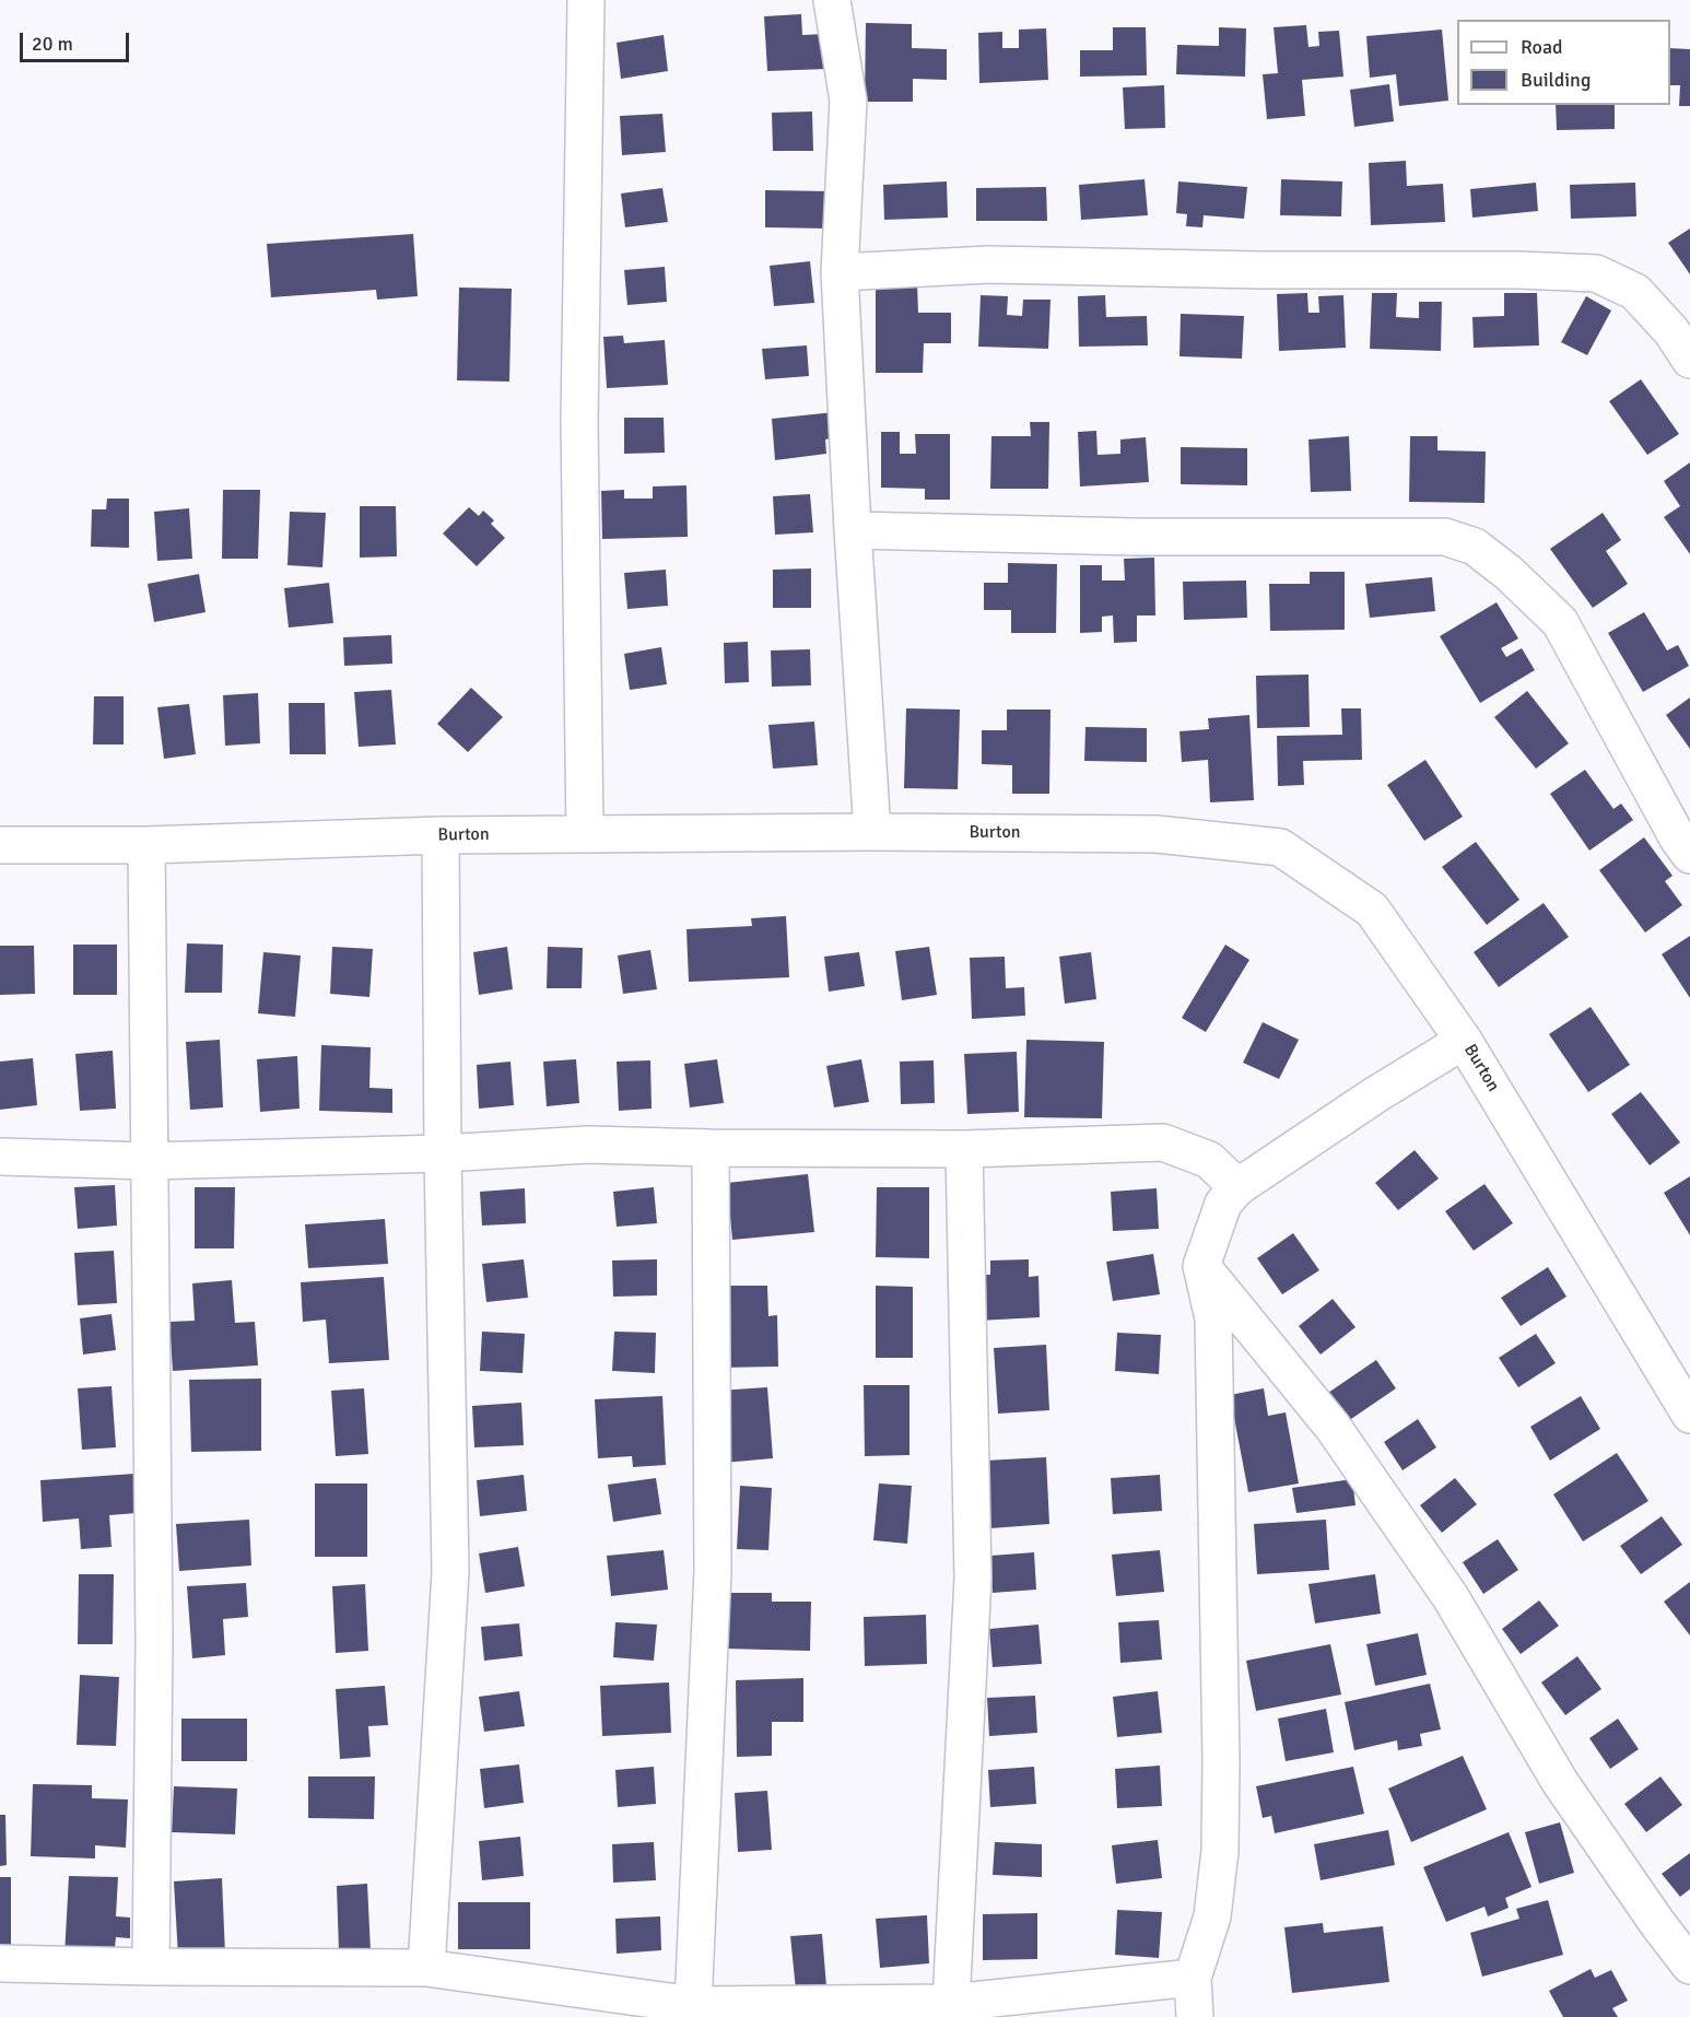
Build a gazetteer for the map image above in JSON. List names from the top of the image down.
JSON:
{
  "streets": {
    "street": ["Burton"]
  },
  "legend": ["Road", "Building"],
  "scale_bar": "20 m"
}
